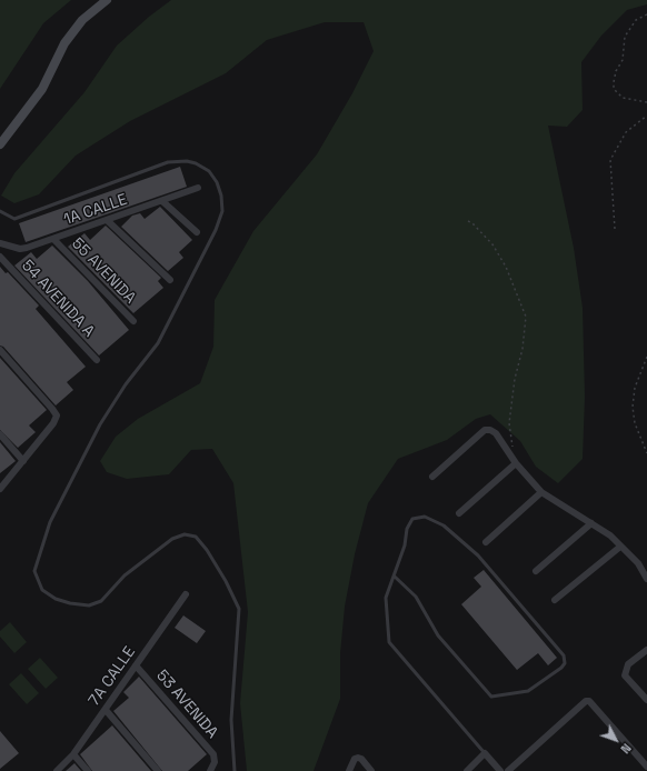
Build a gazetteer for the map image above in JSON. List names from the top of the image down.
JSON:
{
  "streets": {
    "street": [
      "1A CALLE",
      "55 AVENIDA",
      "54 AVENIDA A",
      "7A CALLE",
      "53 AVENIDA"
    ]
  },
  "crossings": [
    ["1A CALLE", "55 AVENIDA"],
    ["7A CALLE", "53 AVENIDA"]
  ],
  "north": "bottom right"
}
